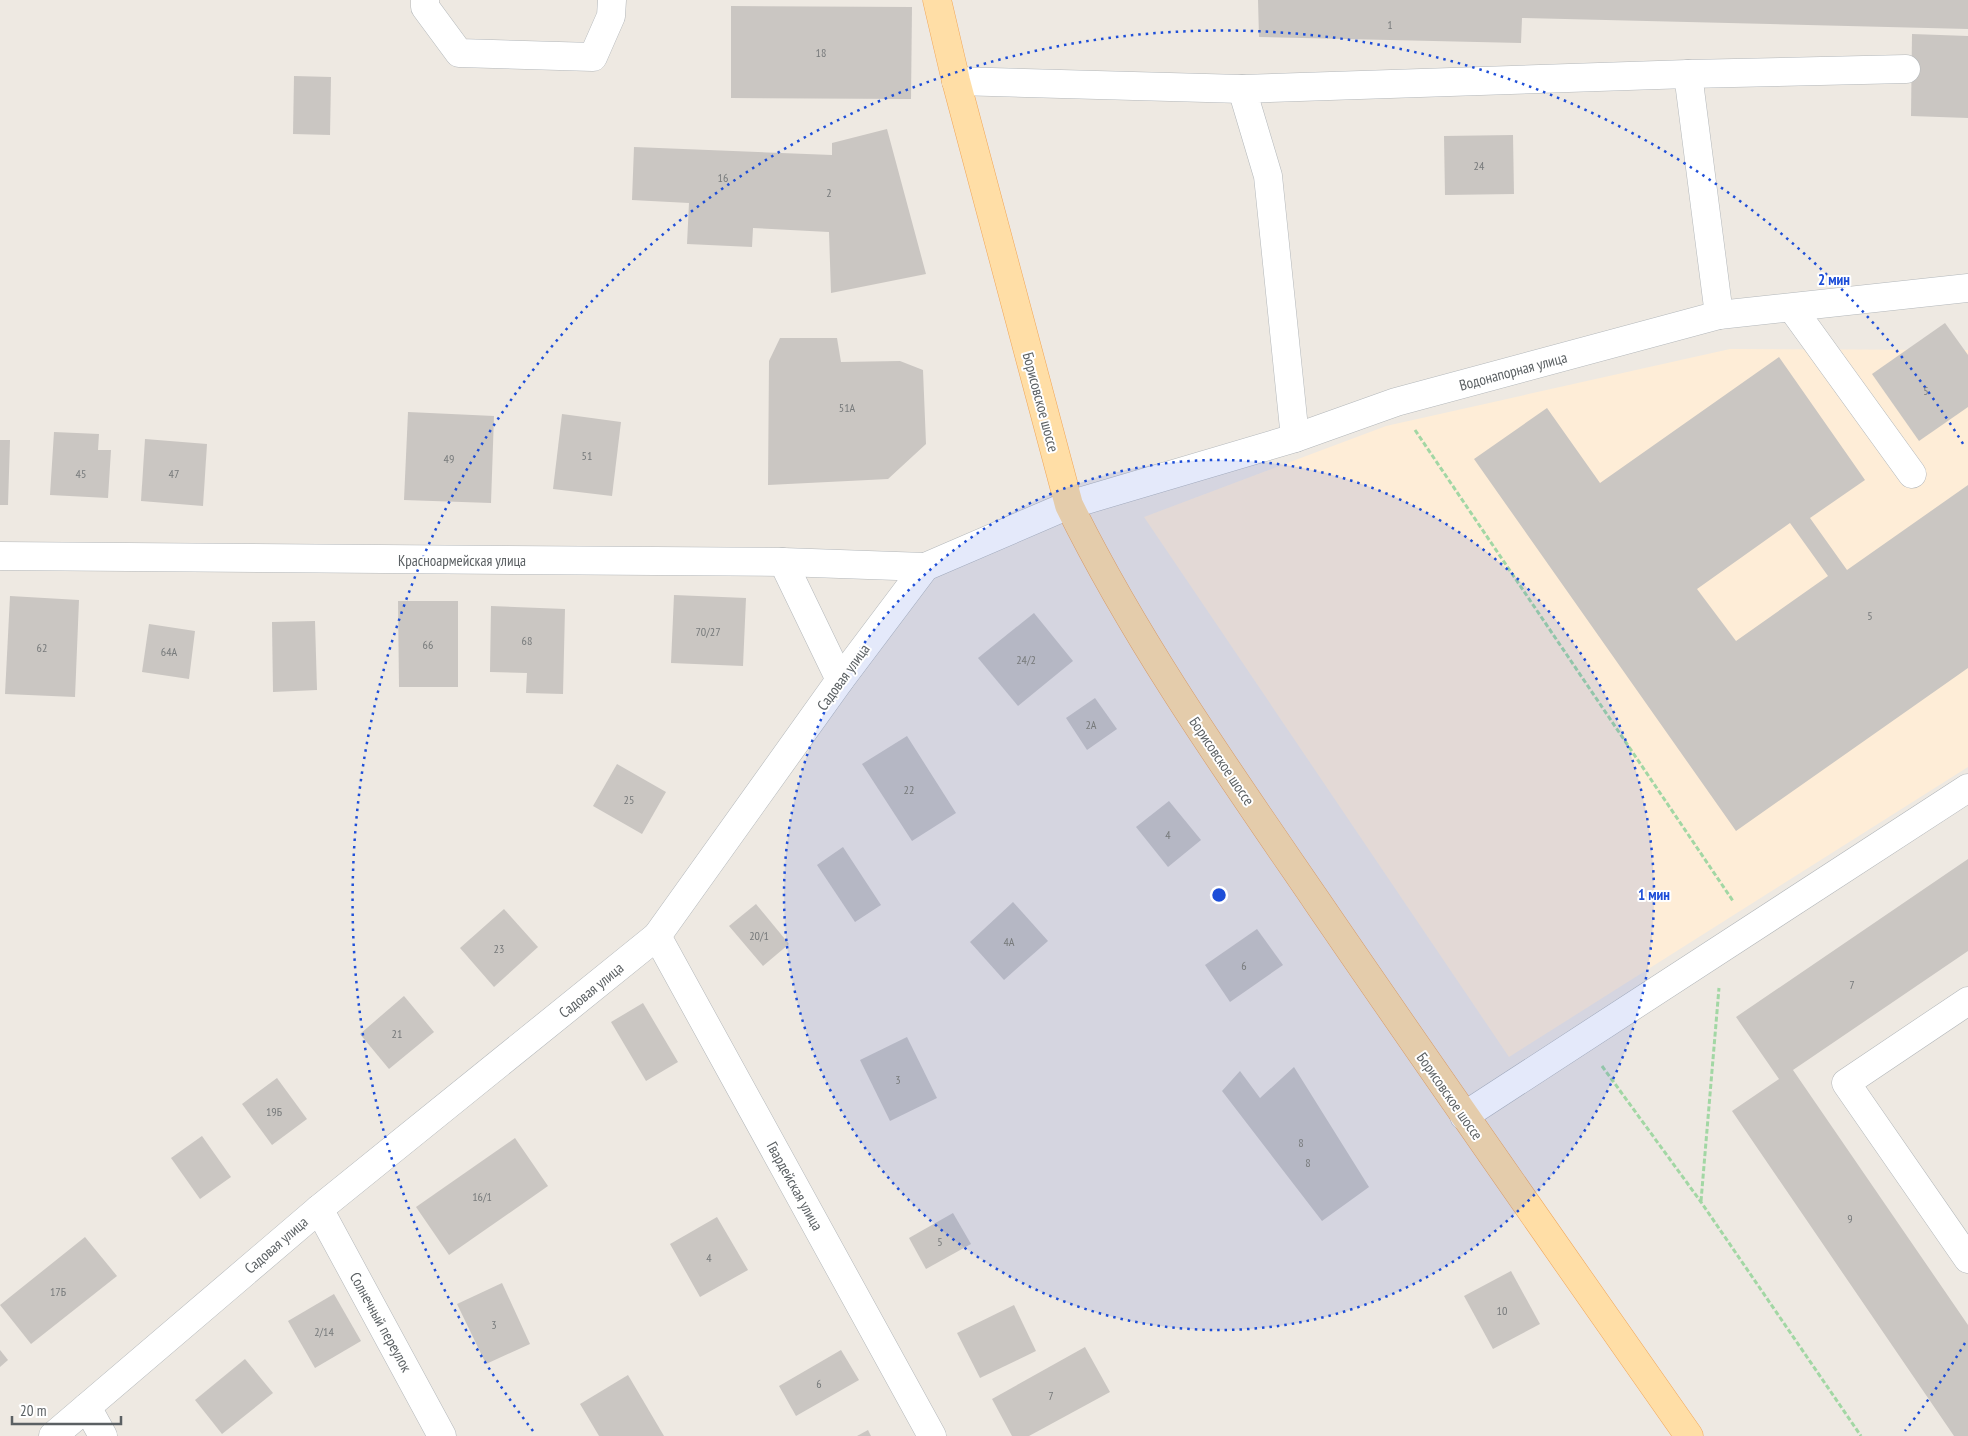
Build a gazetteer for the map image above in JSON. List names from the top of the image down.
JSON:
{
  "streets": {
    "main road": ["Борисовское шоссе"],
    "street": [
      "Водонапорная улица",
      "Красноармейская улица",
      "Садовая улица",
      "Гвардейская улица",
      "Солнечный переулок"
    ]
  },
  "crossings": [
    ["Водонапорная улица", "Борисовское шоссе"],
    ["Водонапорная улица", "Садовая улица"],
    ["Борисовское шоссе", "Садовая улица"],
    ["Красноармейская улица", "Садовая улица"],
    ["Садовая улица", "Гвардейская улица"],
    ["Садовая улица", "Солнечный переулок"]
  ],
  "house_numbers": [
    "1",
    "18",
    "24",
    "16",
    "2",
    "5",
    "51А",
    "51",
    "49",
    "45",
    "47",
    "5",
    "70/27",
    "68",
    "66",
    "62",
    "64А",
    "24/2",
    "2А",
    "22",
    "25",
    "4",
    "20/1",
    "4А",
    "23",
    "6",
    "7",
    "21",
    "3",
    "19Б",
    "8",
    "8",
    "16/1",
    "9",
    "5",
    "4",
    "17Б",
    "10",
    "3",
    "2/14",
    "6",
    "7"
  ],
  "scale_bar": "20 m",
  "rings": ["2 мин", "1 мин"]
}
